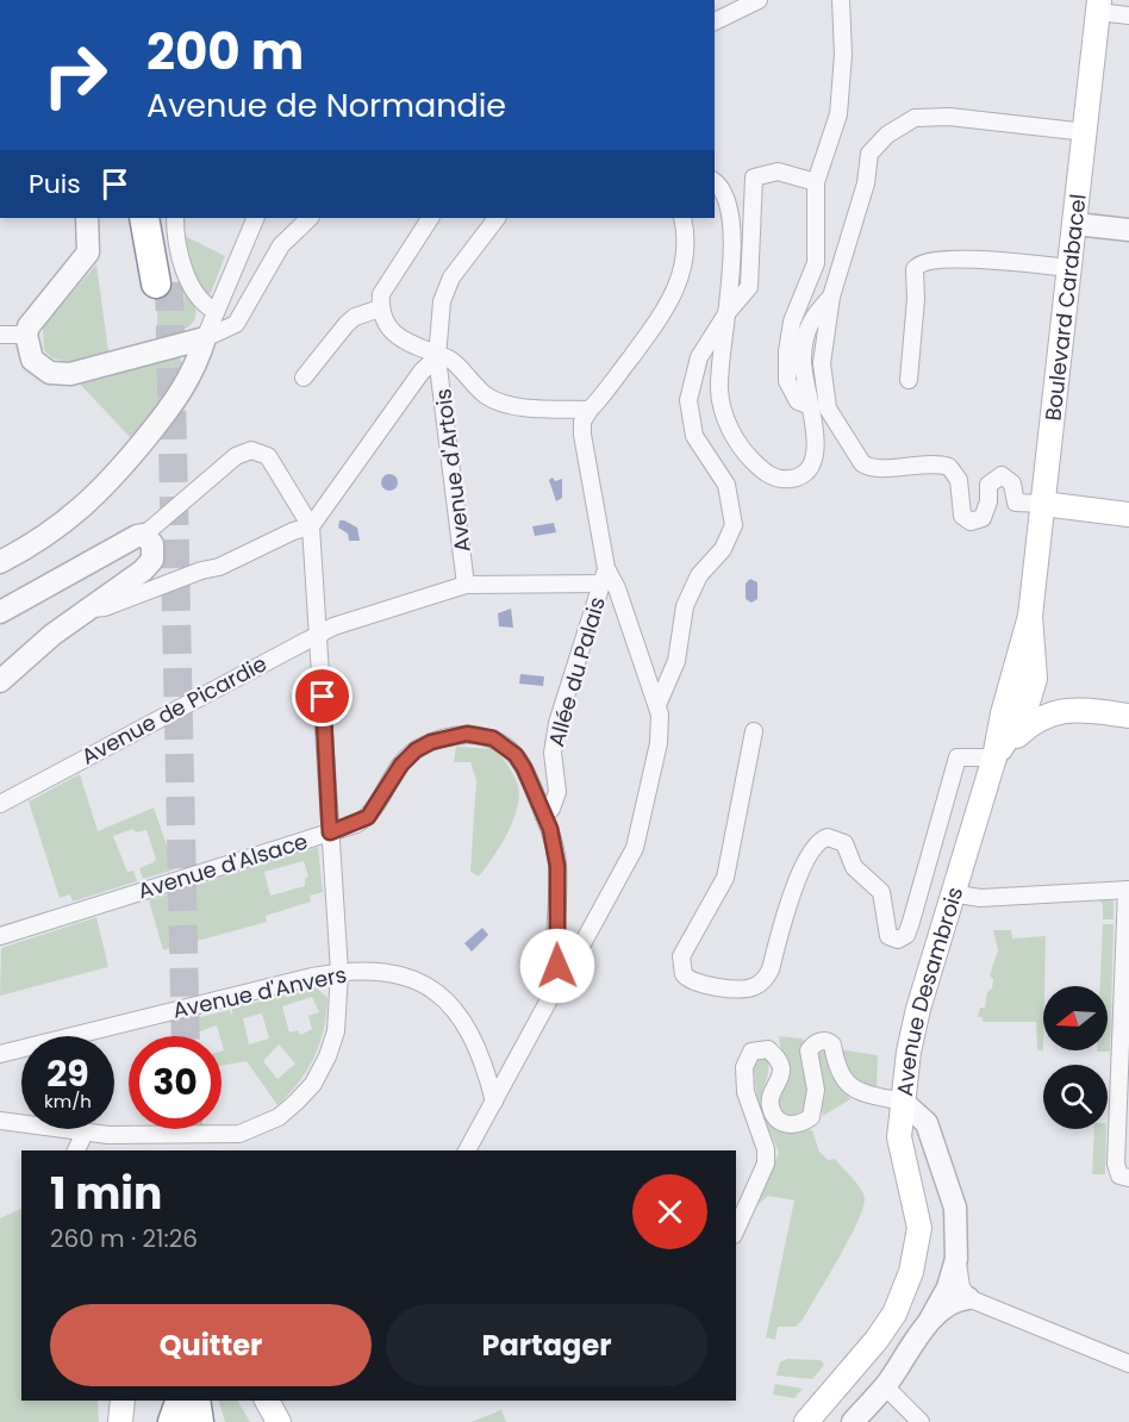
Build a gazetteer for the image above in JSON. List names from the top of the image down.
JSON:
{
  "streets": {
    "main road": ["Boulevard Carabacel", "Avenue Desambrois"],
    "street": [
      "Avenue d'Artois",
      "Allée du Palais",
      "Avenue de Picardie",
      "Avenue d'Alsace",
      "Avenue d'Anvers"
    ]
  },
  "crossings": [
    ["Boulevard Carabacel", "Avenue Desambrois"],
    ["Avenue d'Artois", "Avenue de Picardie"],
    ["Allée du Palais", "Avenue de Picardie"],
    ["Allée du Palais", "Avenue d'Alsace"]
  ],
  "north": "left",
  "page": {
    "turn": ["200 m", "Avenue de Normandie"],
    "then": "Puis",
    "speed": "29 km/h",
    "limit": "30",
    "heading": ["1 min", "260 m · 21:26"],
    "buttons": ["Quitter", "Partager"]
  }
}
